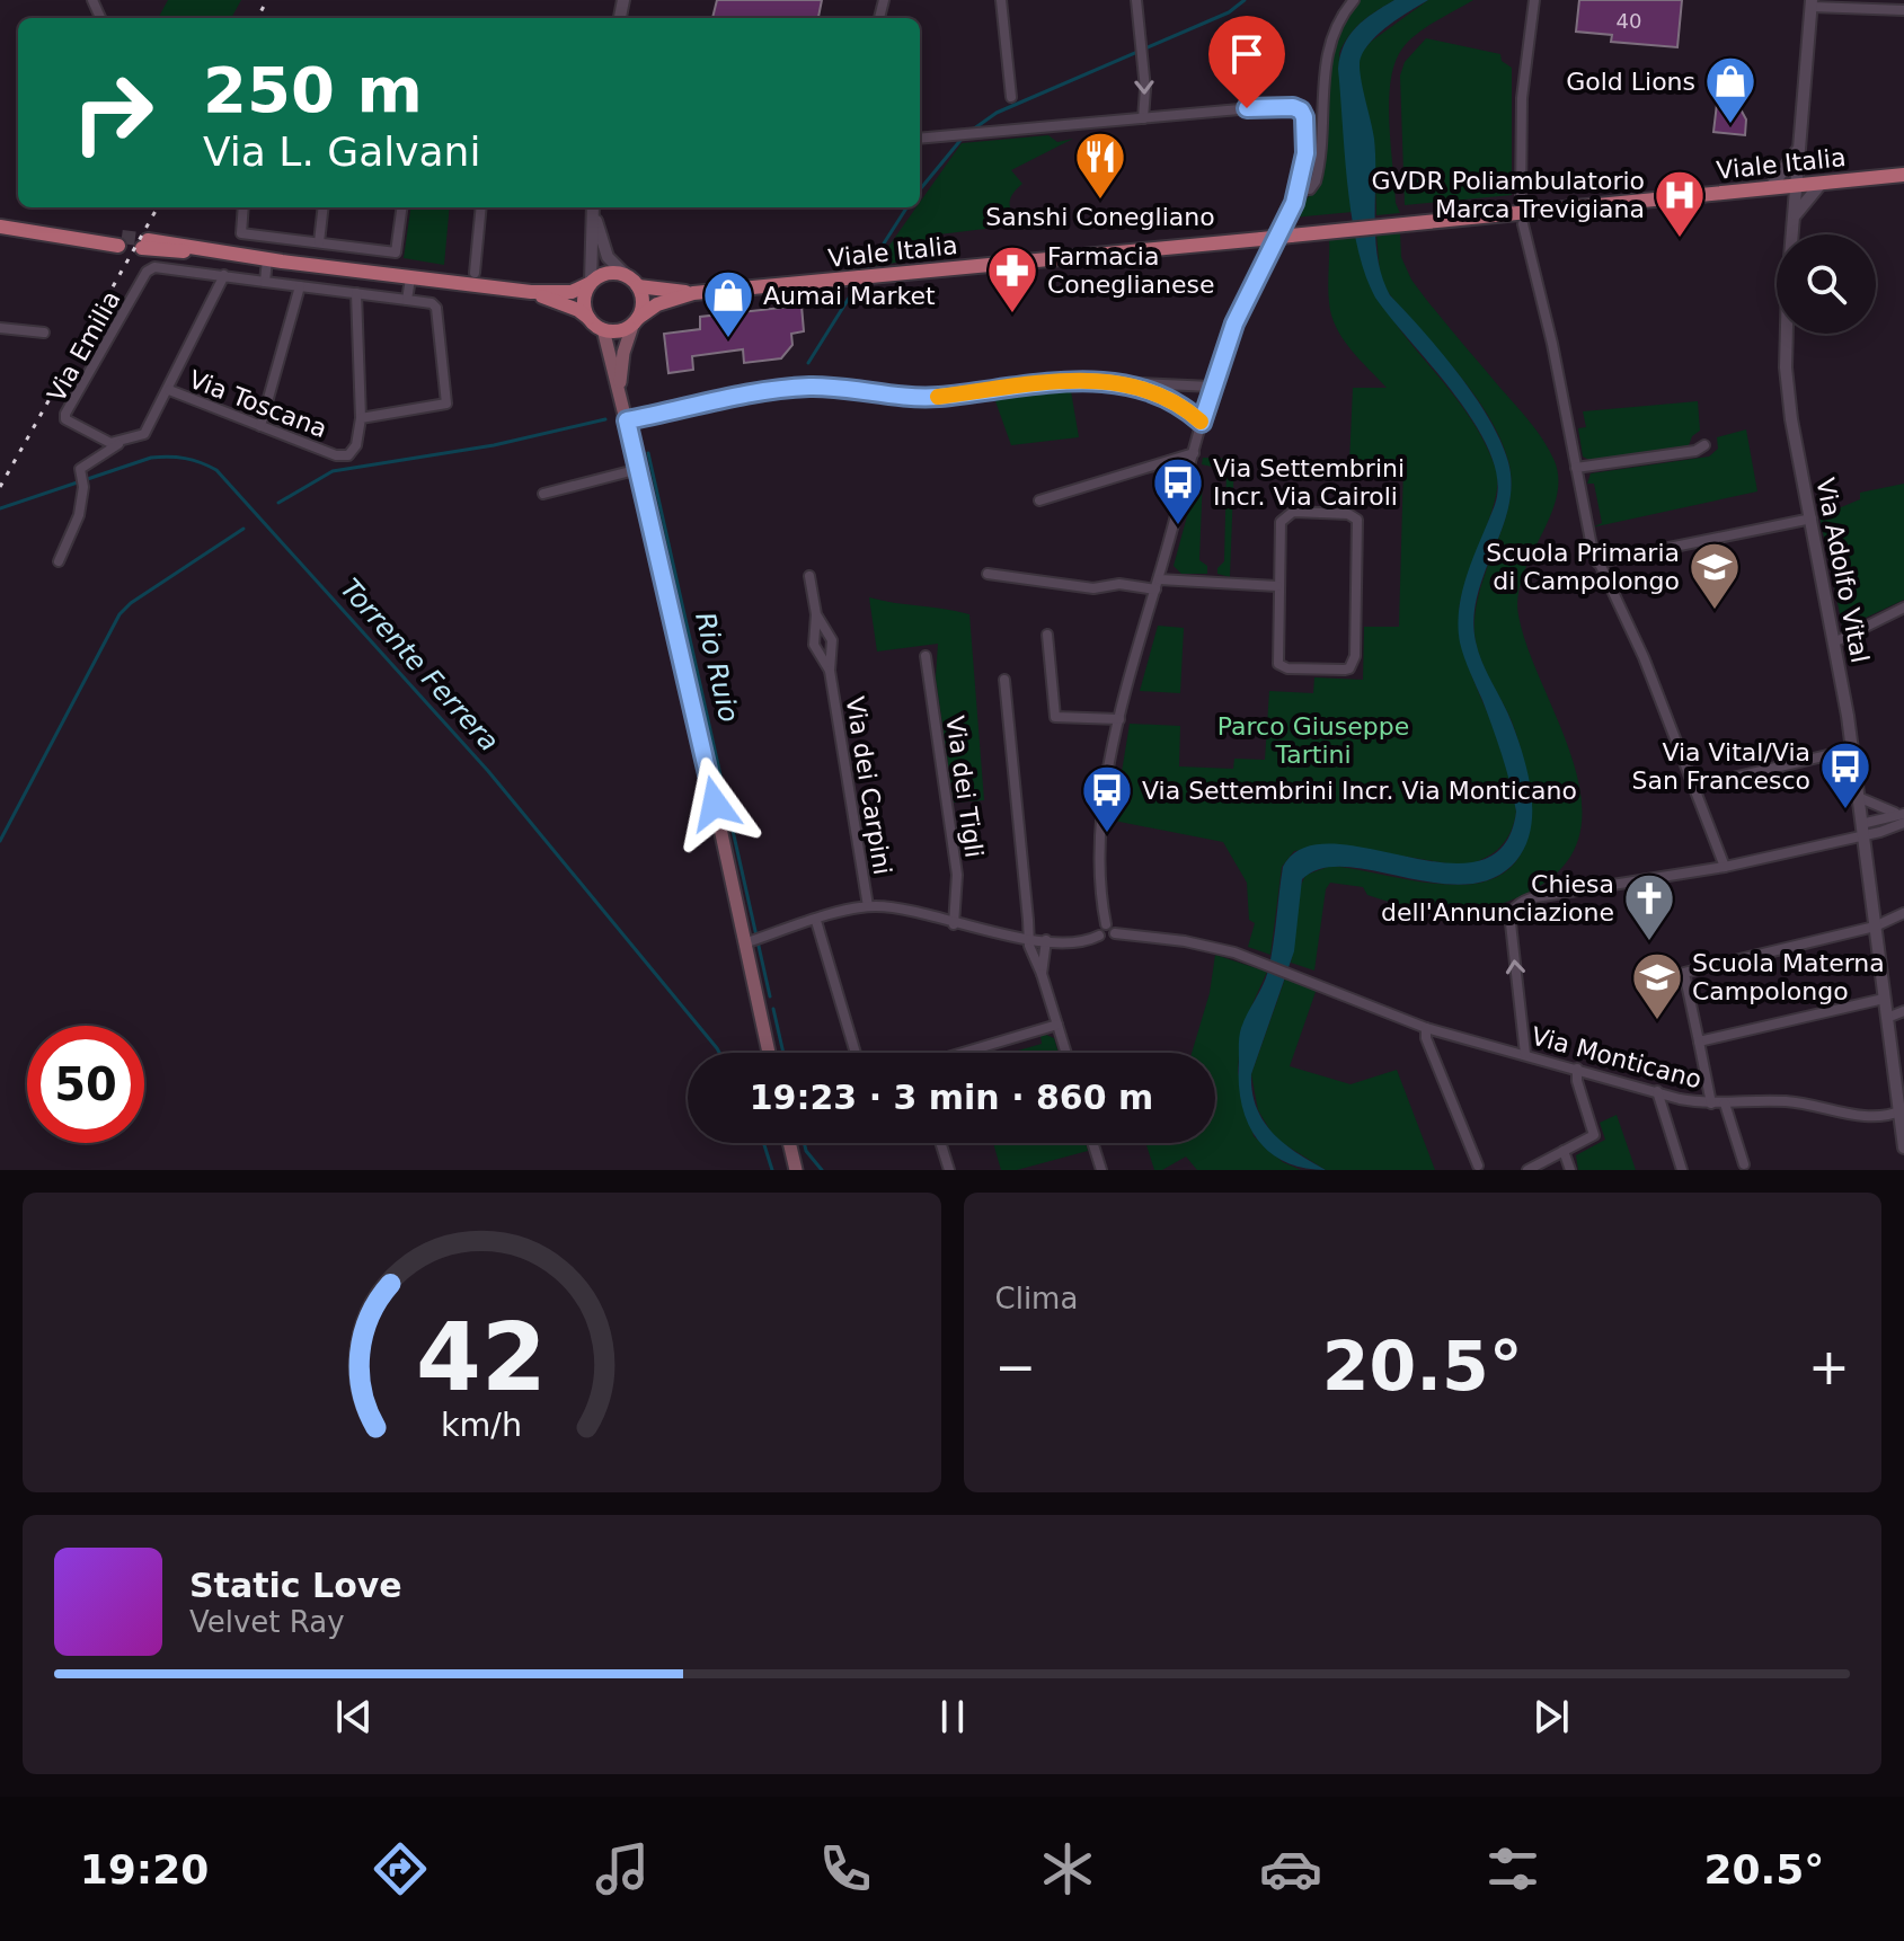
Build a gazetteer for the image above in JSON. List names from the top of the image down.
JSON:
{
  "streets": {
    "main road": ["Viale Italia"],
    "street": [
      "Via Emilia",
      "Via Toscana",
      "Via Adolfo Vital",
      "Via dei Carpini",
      "Via dei Tigli",
      "Via Monticano"
    ]
  },
  "crossings": [
    ["Viale Italia", "Via Adolfo Vital"],
    ["Via Emilia", "Via Toscana"],
    ["Via Adolfo Vital", "Via Monticano"]
  ],
  "water": ["Torrente Ferrera", "Rio Ruio"],
  "parks": ["Parco Giuseppe Tartini"],
  "places": {
    "shop": ["Gold Lions", "Aumai Market"],
    "restaurant": ["Sanshi Conegliano"],
    "hospital": ["GVDR Poliambulatorio Marca Trevigiana"],
    "pharmacy": ["Farmacia Coneglianese"],
    "bus stop": ["Via Settembrini Incr. Via Cairoli", "Via Vital/Via San Francesco", "Via Settembrini Incr. Via Monticano"],
    "school or university": ["Scuola Primaria di Campolongo", "Scuola Materna Campolongo"],
    "church": ["Chiesa dell'Annunciazione"]
  },
  "house_numbers": ["40"],
  "page": {
    "turn": ["250 m", "Via L. Galvani"],
    "limit": "50",
    "trip": "19:23 · 3 min · 860 m",
    "tile": "Clima",
    "heat": ["−", "20.5°", "+"],
    "song": ["Static Love", "Velvet Ray"],
    "tabs": ["19:20", "20.5°"],
    "gauge": ["42", "km/h"]
  }
}
